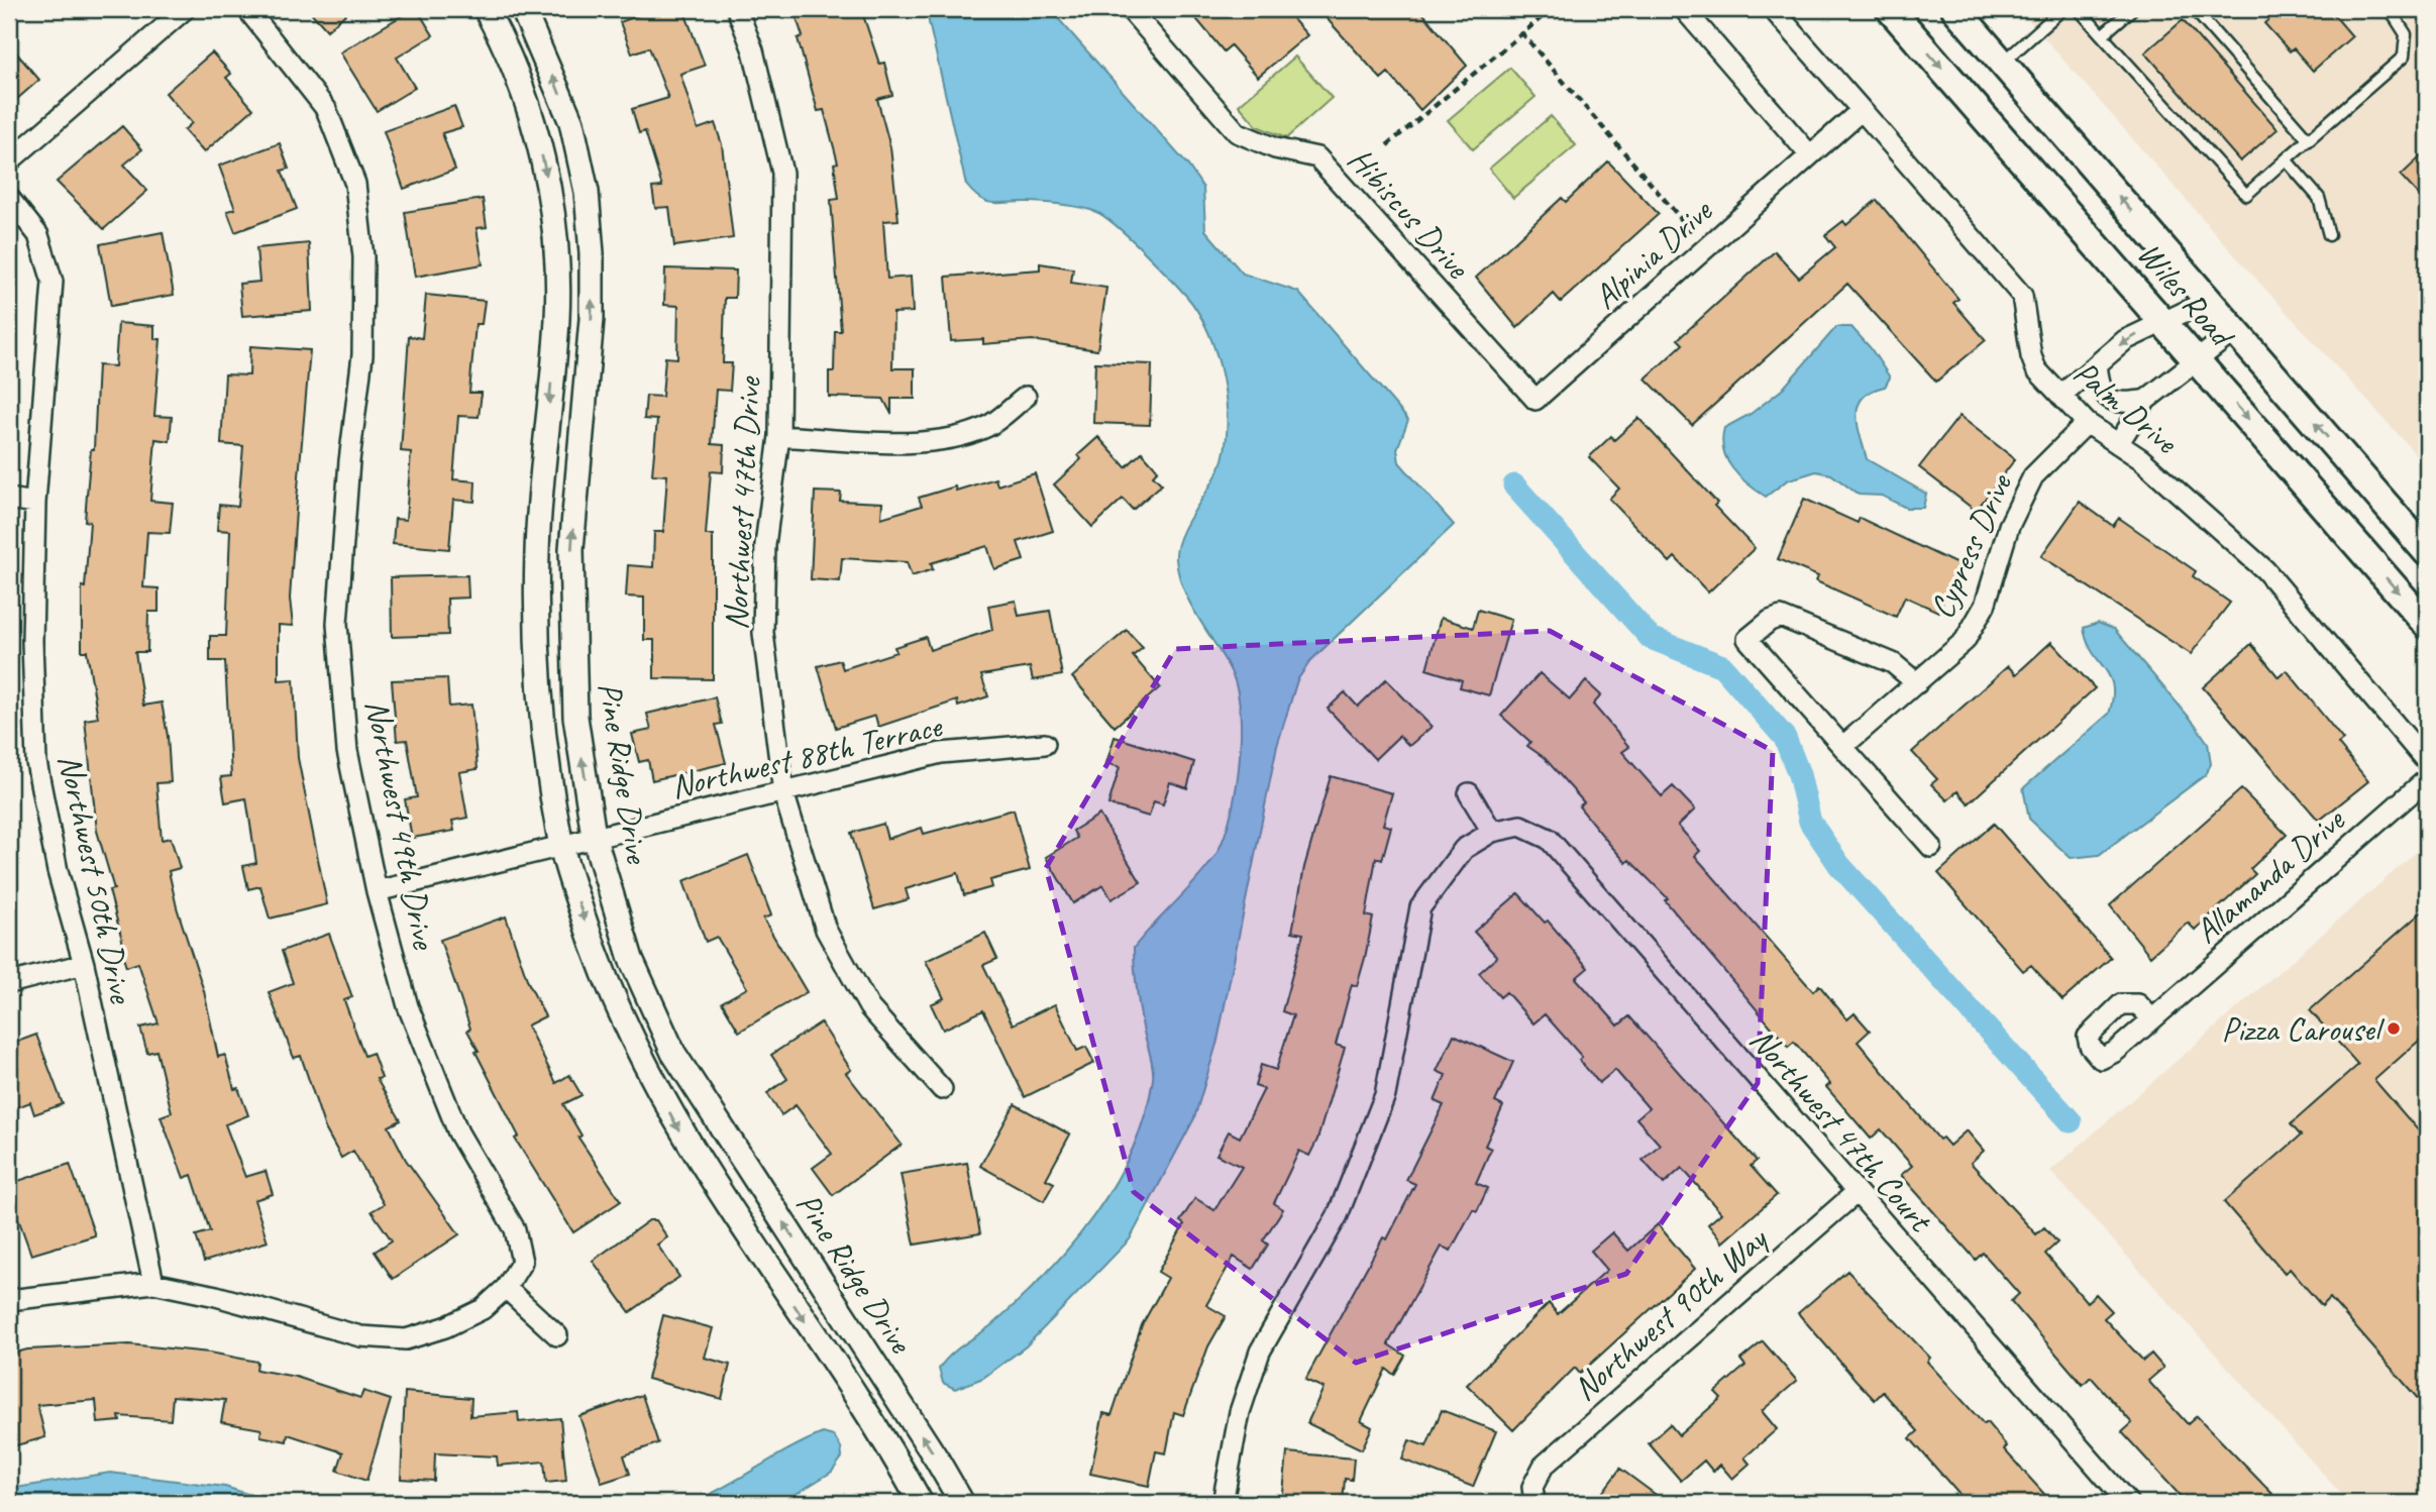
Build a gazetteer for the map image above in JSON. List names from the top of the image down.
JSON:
{
  "streets": {
    "main road": ["Wiles Road"],
    "street": [
      "Hibiscus Drive",
      "Alpinia Drive",
      "Palm Drive",
      "Northwest 47th Drive",
      "Cypress Drive",
      "Northwest 88th Terrace",
      "Pine Ridge Drive",
      "Northwest 49th Drive",
      "Allamanda Drive",
      "Northwest 50th Drive",
      "Northwest 47th Court",
      "Northwest 90th Way"
    ]
  },
  "crossings": [
    ["Hibiscus Drive", "Alpinia Drive"],
    ["Palm Drive", "Cypress Drive"],
    ["Northwest 47th Drive", "Northwest 88th Terrace"],
    ["Northwest 88th Terrace", "Pine Ridge Drive"],
    ["Northwest 88th Terrace", "Northwest 49th Drive"],
    ["Northwest 47th Court", "Northwest 90th Way"]
  ],
  "places": ["Pizza Carousel"]
}
